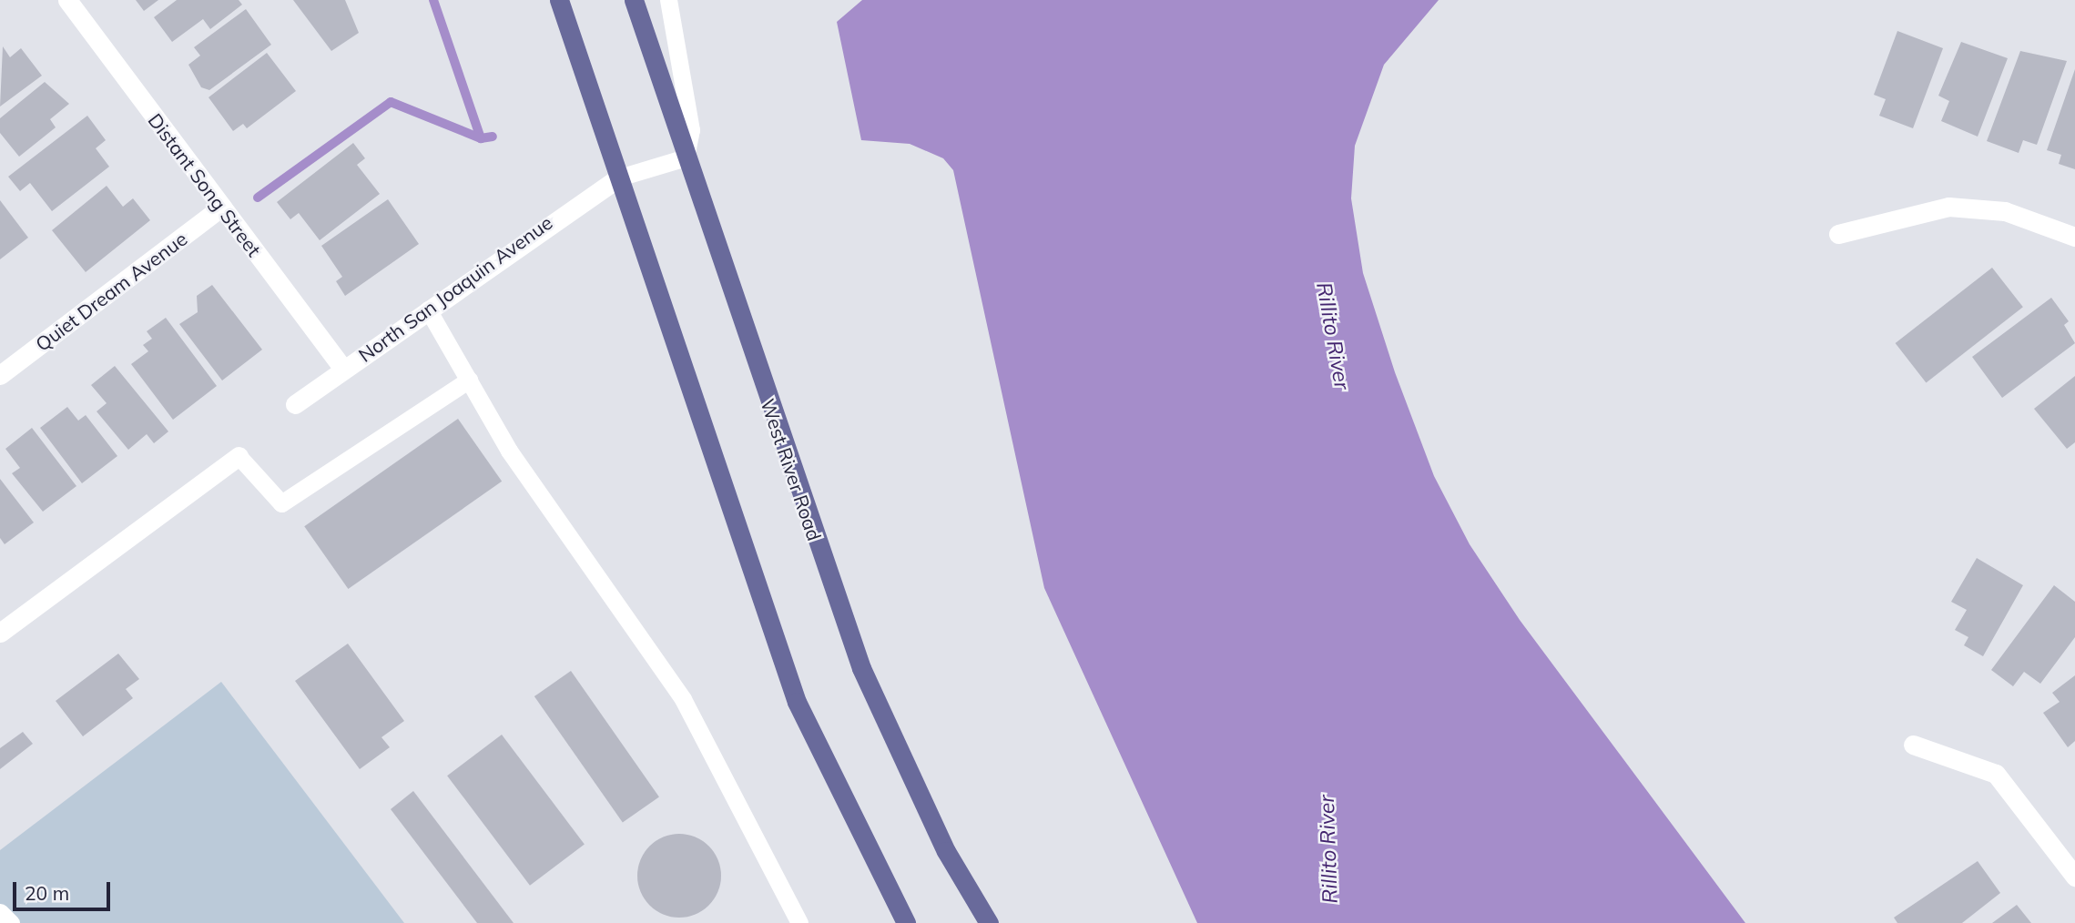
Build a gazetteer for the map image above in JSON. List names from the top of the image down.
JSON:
{
  "streets": {
    "main road": ["West River Road"],
    "street": ["Distant Song Street", "North San Joaquin Avenue", "Quiet Dream Avenue"]
  },
  "crossings": [
    ["Distant Song Street", "North San Joaquin Avenue"],
    ["Distant Song Street", "Quiet Dream Avenue"]
  ],
  "water": ["Rillito River"],
  "scale_bar": "20 m"
}
